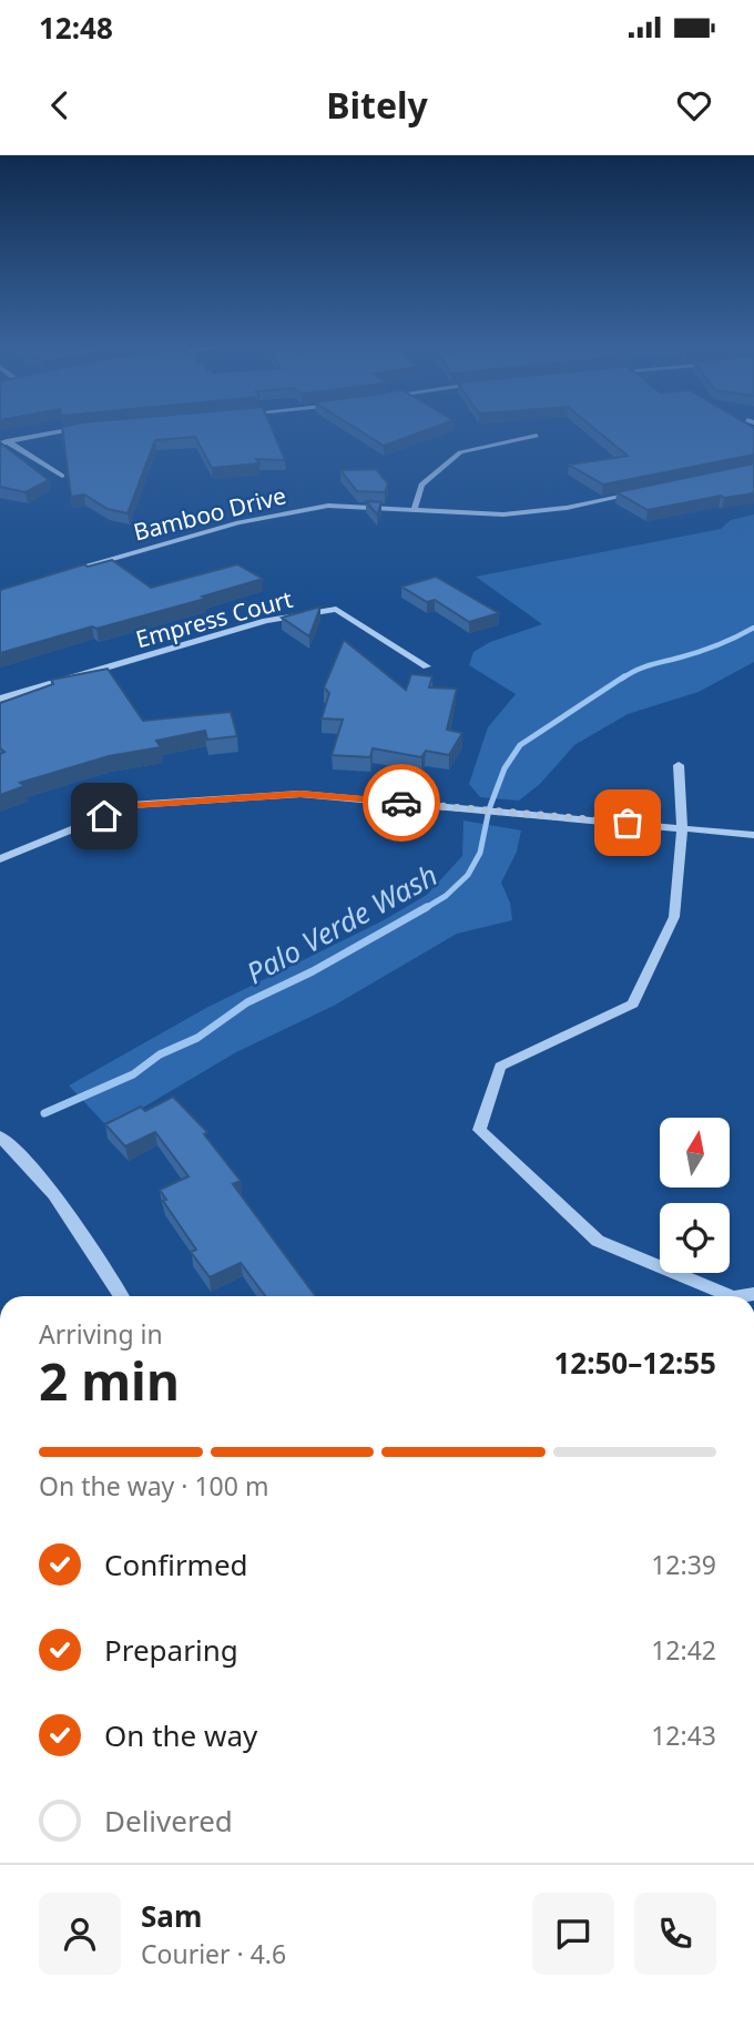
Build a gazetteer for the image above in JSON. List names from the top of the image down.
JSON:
{
  "streets": {
    "street": ["Bamboo Drive", "Empress Court"]
  },
  "water": ["Palo Verde Wash"],
  "north": "top",
  "page": {
    "status": "12:48",
    "header": "Bitely",
    "heading": ["2 min", "Arriving in", "12:50–12:55"],
    "panel": ["Sam", "Courier · 4.6"],
    "bar": "On the way · 100 m",
    "list": [
      ["Confirmed", "12:39"],
      ["Preparing", "12:42"],
      ["On the way", "12:43"],
      "Delivered"
    ]
  }
}
